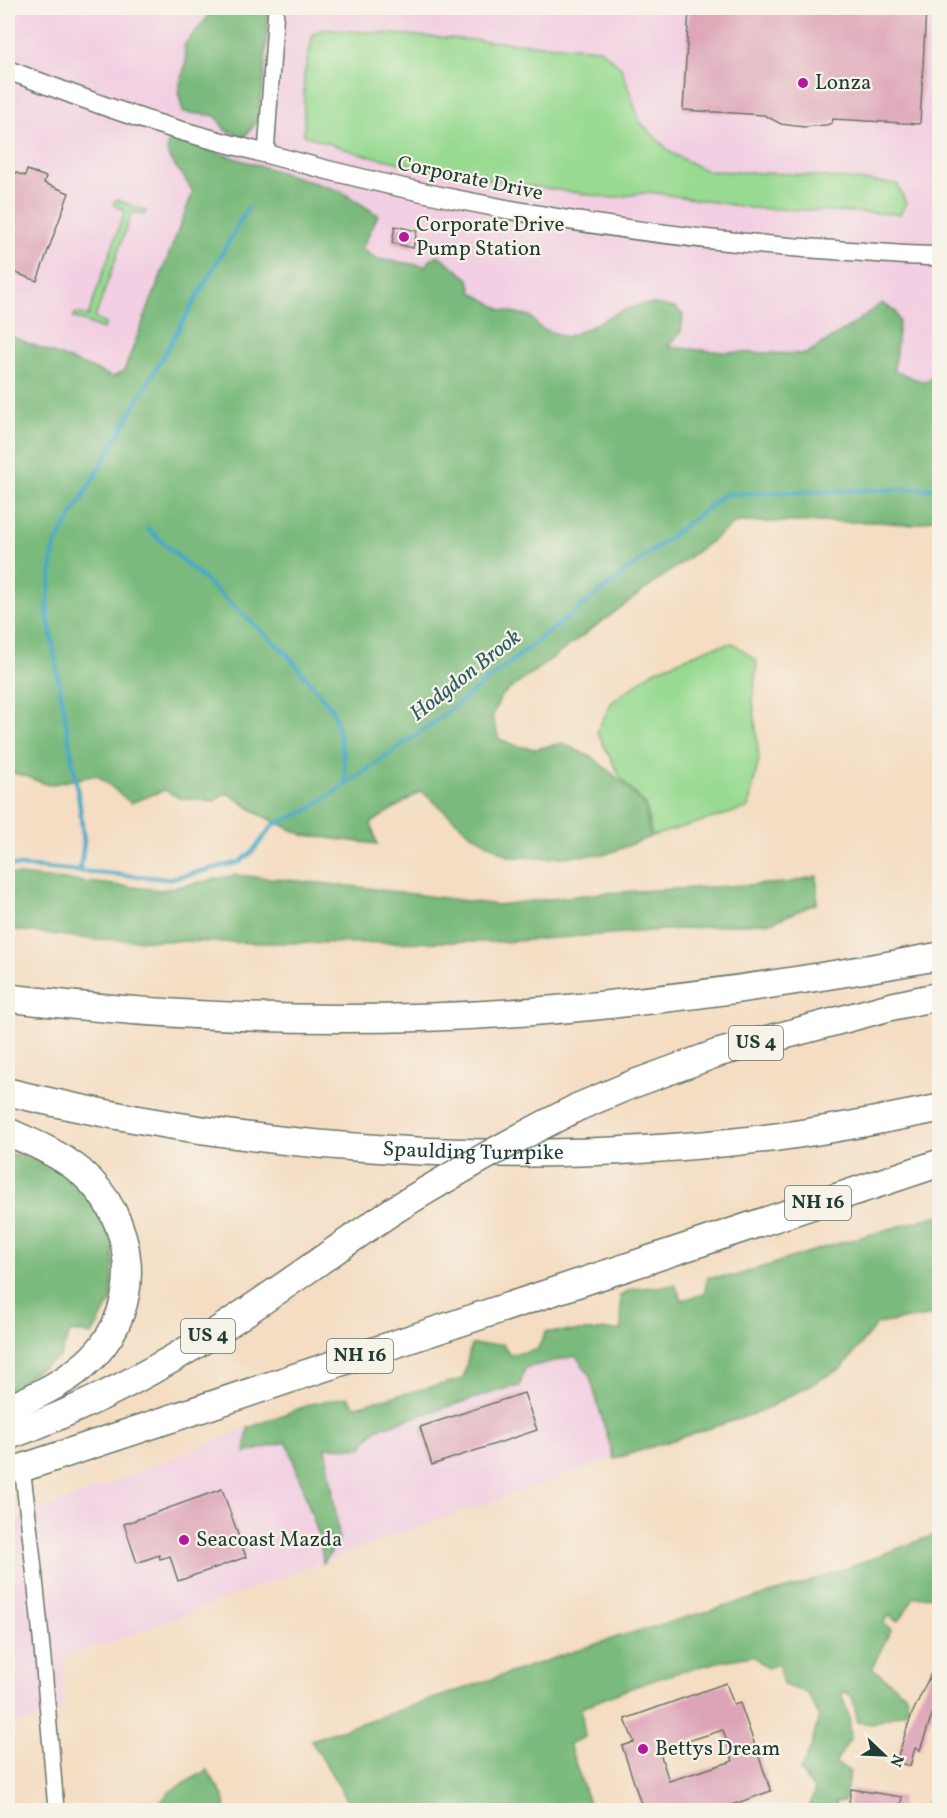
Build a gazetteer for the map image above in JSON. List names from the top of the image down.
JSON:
{
  "streets": {
    "highway": ["US 4", "Spaulding Turnpike", "NH 16"],
    "street": ["Corporate Drive"]
  },
  "water": ["Hodgdon Brook"],
  "places": [
    "Lonza",
    "Corporate Drive Pump Station",
    "Seacoast Mazda",
    "Bettys Dream"
  ],
  "north": "bottom right"
}
